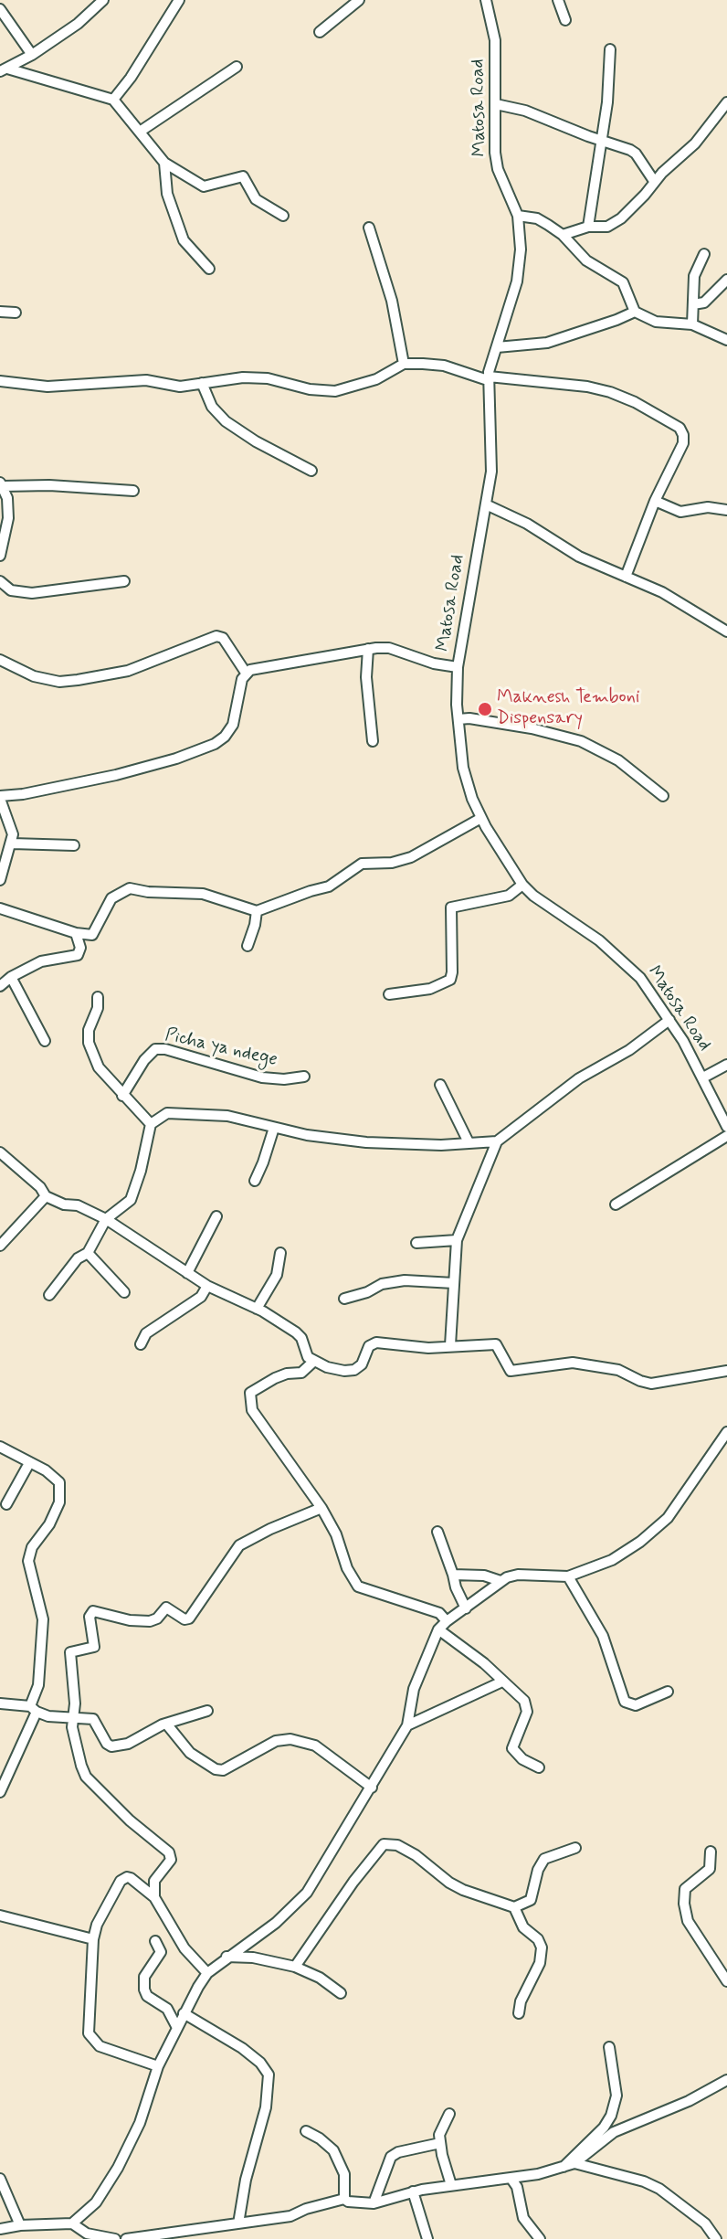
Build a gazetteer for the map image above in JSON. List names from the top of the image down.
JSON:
{
  "streets": {
    "street": ["Matosa Road", "Picha ya ndege"]
  },
  "places": ["Maknesh Temboni Dispensary"]
}
